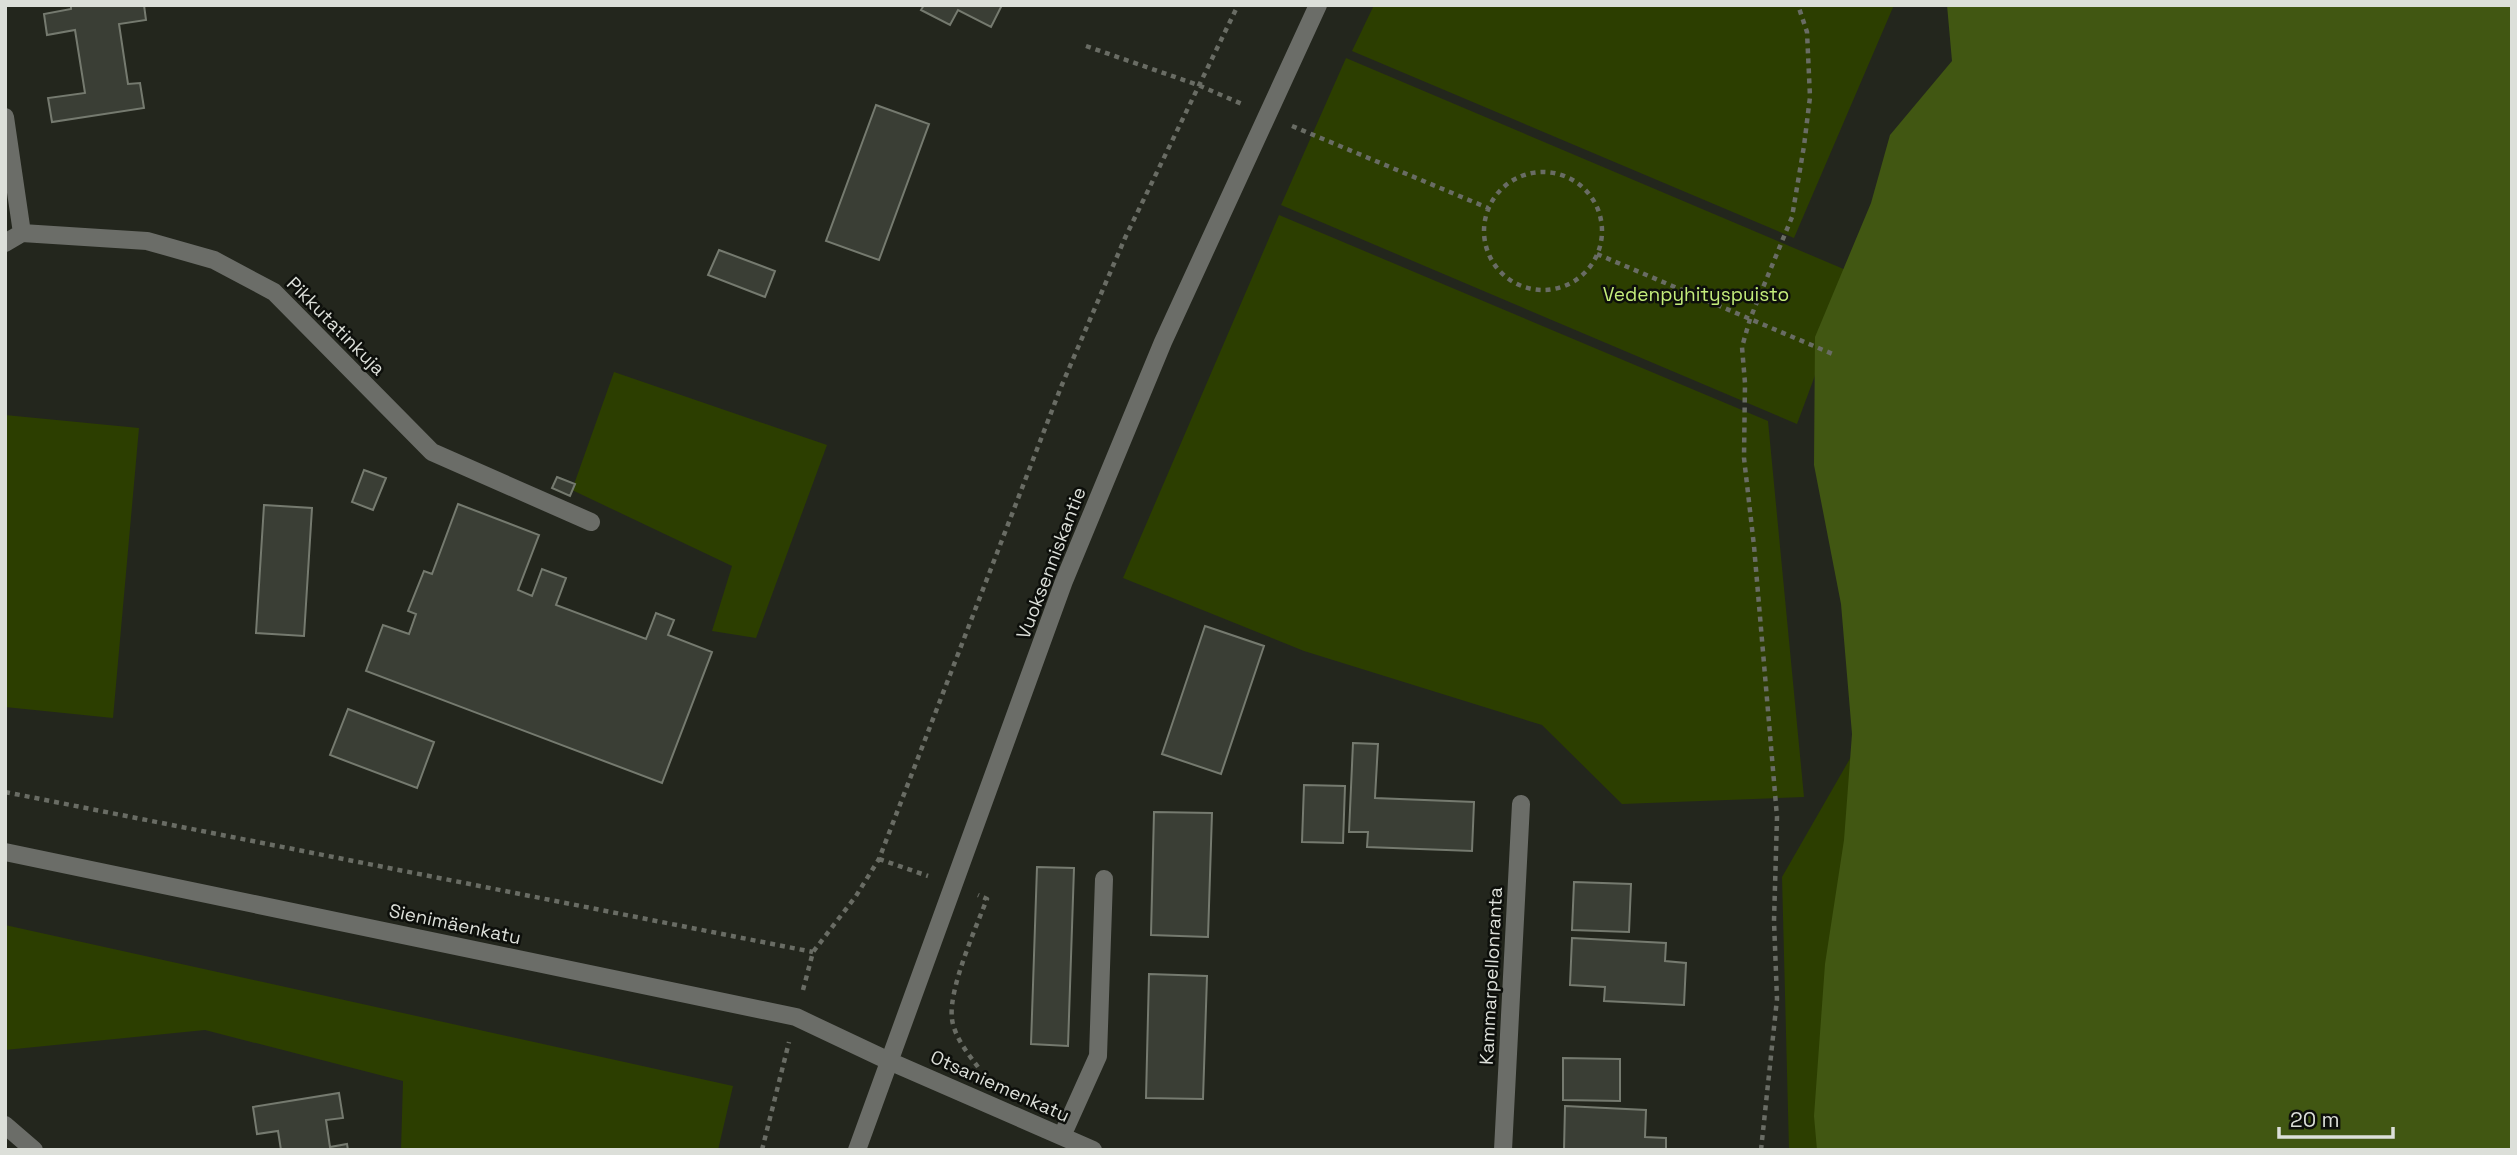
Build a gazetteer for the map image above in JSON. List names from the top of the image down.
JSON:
{
  "streets": {
    "street": [
      "Pikkutatinkuja",
      "Vuoksenniskantie",
      "Sienimäenkatu",
      "Kammarpellonranta",
      "Otsaniemenkatu"
    ]
  },
  "crossings": [
    ["Vuoksenniskantie", "Sienimäenkatu"],
    ["Vuoksenniskantie", "Otsaniemenkatu"],
    ["Sienimäenkatu", "Otsaniemenkatu"]
  ],
  "parks": ["Vedenpyhityspuisto"],
  "scale_bar": "20 m"
}
